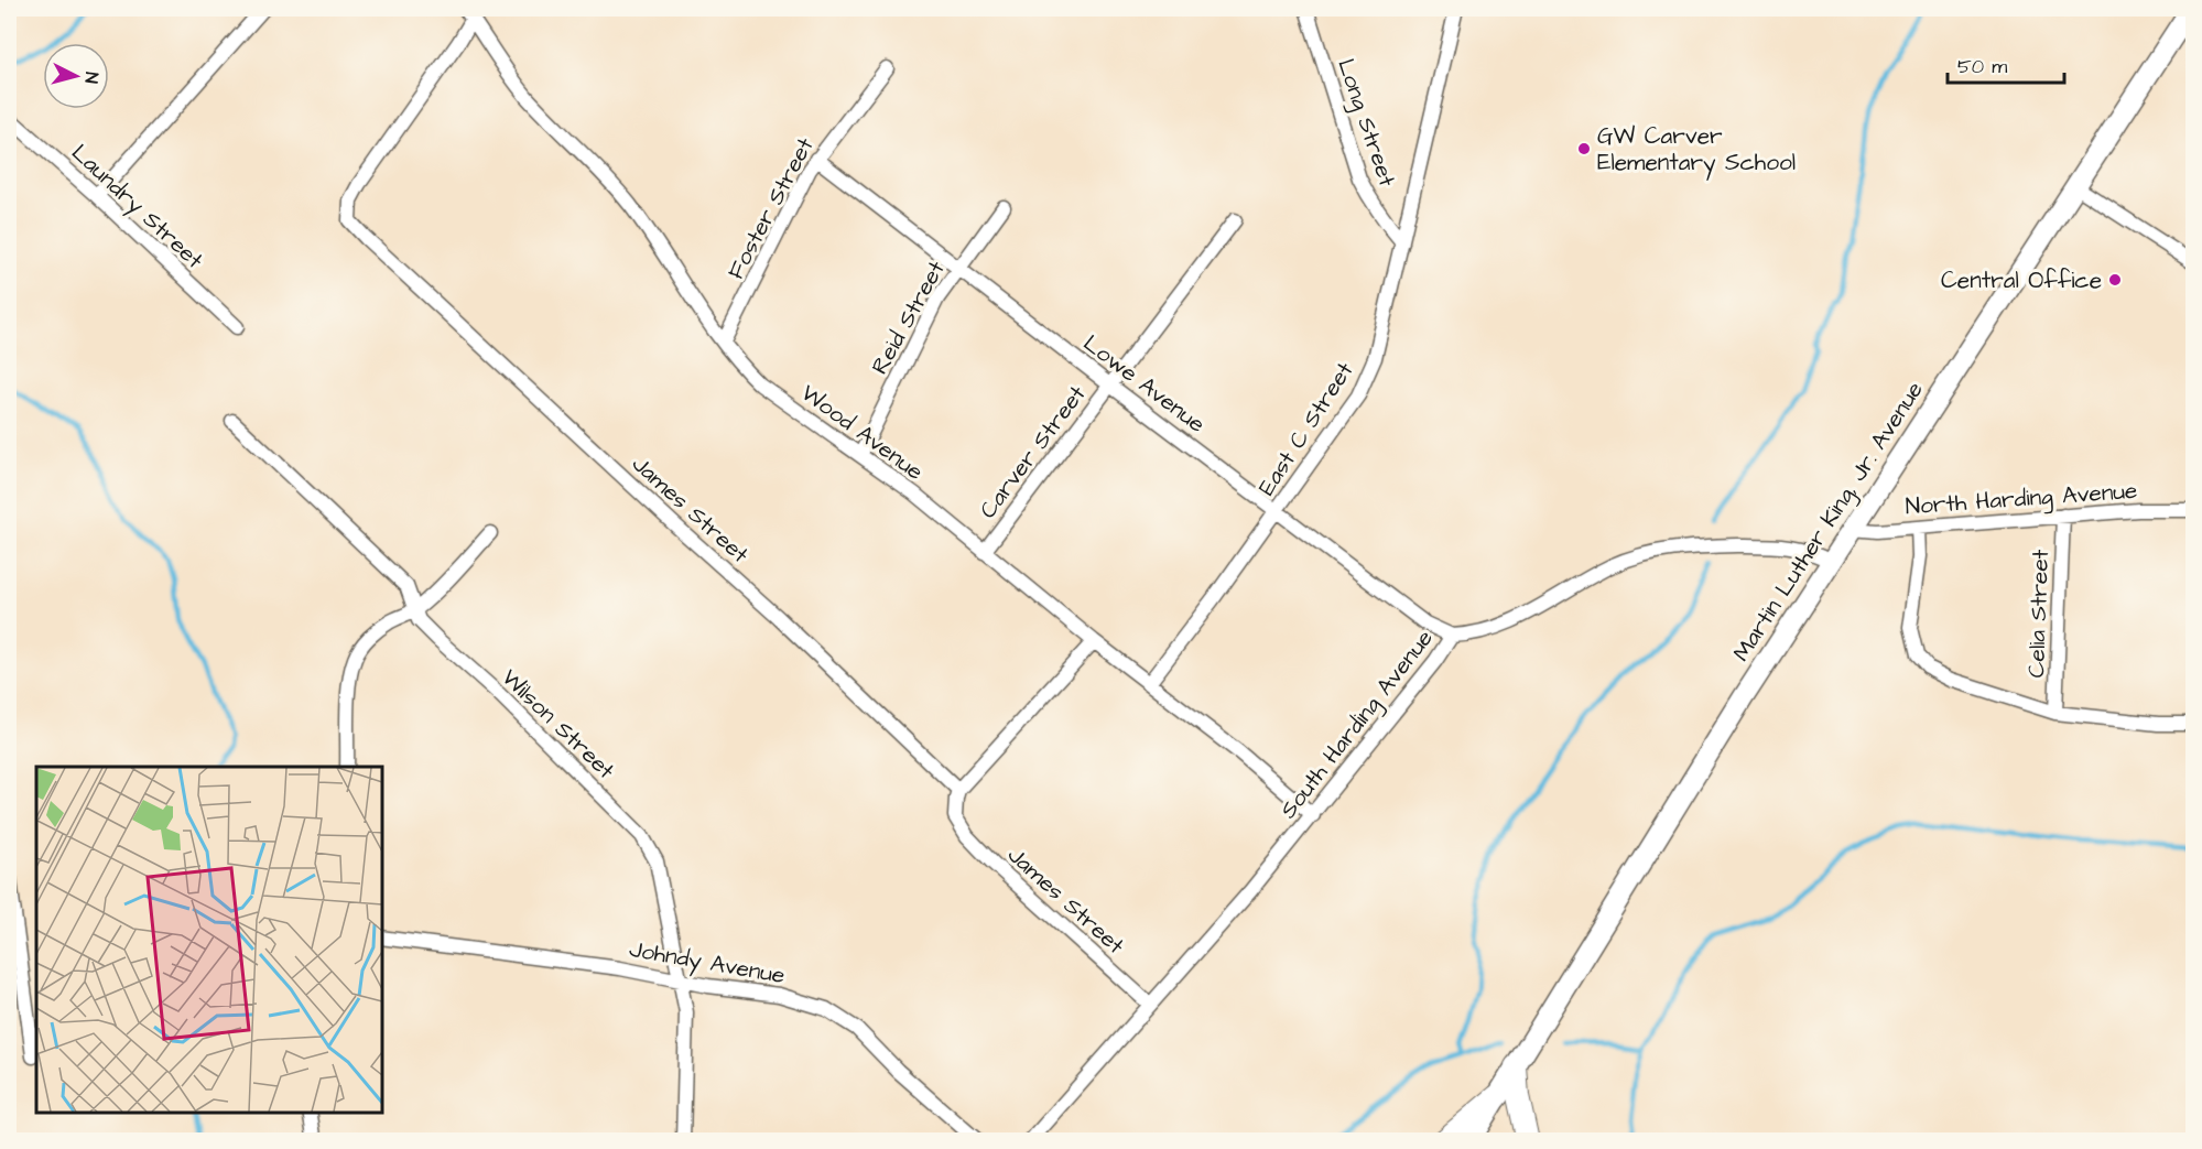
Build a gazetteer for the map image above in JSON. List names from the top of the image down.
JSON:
{
  "streets": {
    "main road": ["Martin Luther King, Jr. Avenue"],
    "street": [
      "Long Street",
      "Laundry Street",
      "Foster Street",
      "Reid Street",
      "Lowe Avenue",
      "East C Street",
      "Wood Avenue",
      "Carver Street",
      "North Harding Avenue",
      "James Street",
      "Celia Street",
      "Wilson Street",
      "South Harding Avenue",
      "Johndy Avenue"
    ]
  },
  "crossings": [
    ["Long Street", "East C Street"],
    ["Foster Street", "Lowe Avenue"],
    ["Foster Street", "Wood Avenue"],
    ["Reid Street", "Lowe Avenue"],
    ["Reid Street", "Wood Avenue"],
    ["Lowe Avenue", "East C Street"],
    ["Lowe Avenue", "Carver Street"],
    ["Lowe Avenue", "South Harding Avenue"],
    ["East C Street", "Wood Avenue"],
    ["Wood Avenue", "Carver Street"],
    ["Wood Avenue", "James Street"],
    ["Wood Avenue", "South Harding Avenue"],
    ["North Harding Avenue", "Martin Luther King, Jr. Avenue"],
    ["North Harding Avenue", "Celia Street"],
    ["James Street", "South Harding Avenue"],
    ["Martin Luther King, Jr. Avenue", "South Harding Avenue"],
    ["Wilson Street", "Johndy Avenue"]
  ],
  "places": ["GW Carver Elementary School", "Central Office"],
  "scale_bar": "50 m",
  "north": "right"
}
